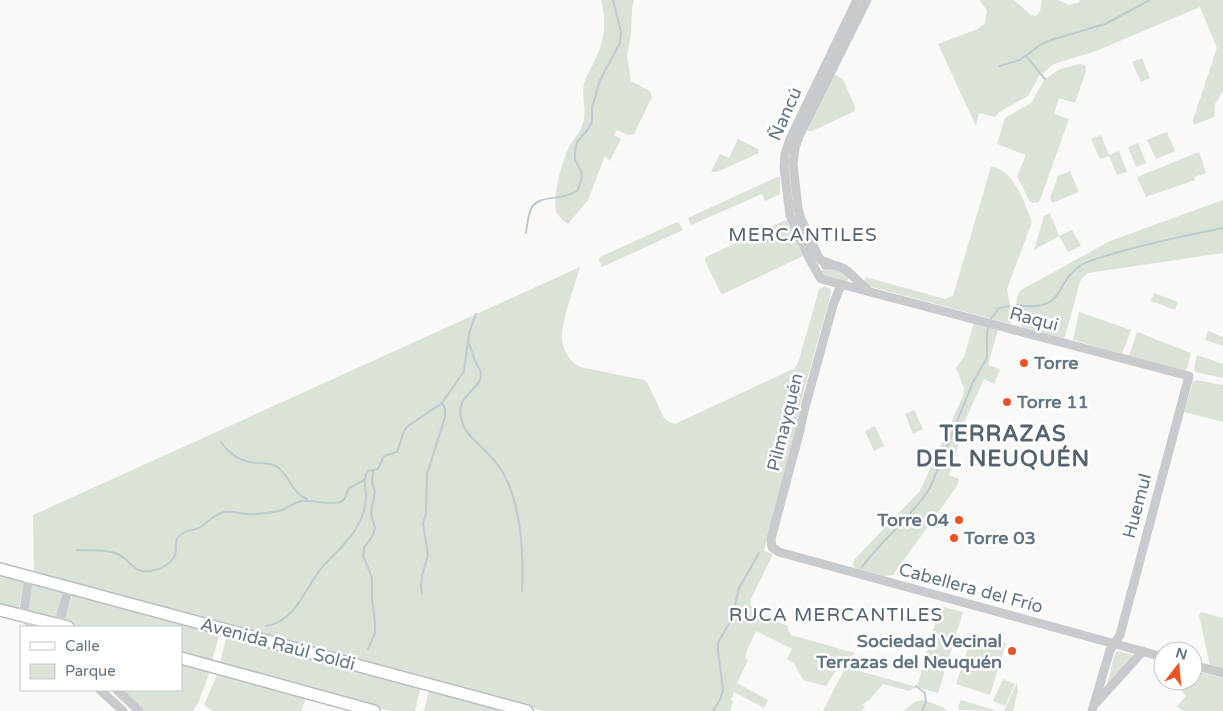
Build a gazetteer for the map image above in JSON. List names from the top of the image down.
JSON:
{
  "streets": {
    "main road": ["Avenida Raúl Soldi"],
    "street": [
      "Ñancú",
      "Raqui",
      "Pilmayquén",
      "Huemul",
      "Cabellera del Frío"
    ]
  },
  "crossings": [
    ["Ñancú", "Raqui"],
    ["Ñancú", "Pilmayquén"],
    ["Raqui", "Pilmayquén"],
    ["Raqui", "Huemul"],
    ["Pilmayquén", "Cabellera del Frío"],
    ["Huemul", "Cabellera del Frío"]
  ],
  "districts": ["MERCANTILES", "TERRAZAS DEL NEUQUÉN", "RUCA MERCANTILES"],
  "places": [
    "Torre",
    "Torre 11",
    "Torre 04",
    "Torre 03",
    "Sociedad Vecinal Terrazas del Neuquén"
  ],
  "legend": ["Calle", "Parque"],
  "north": "top"
}
